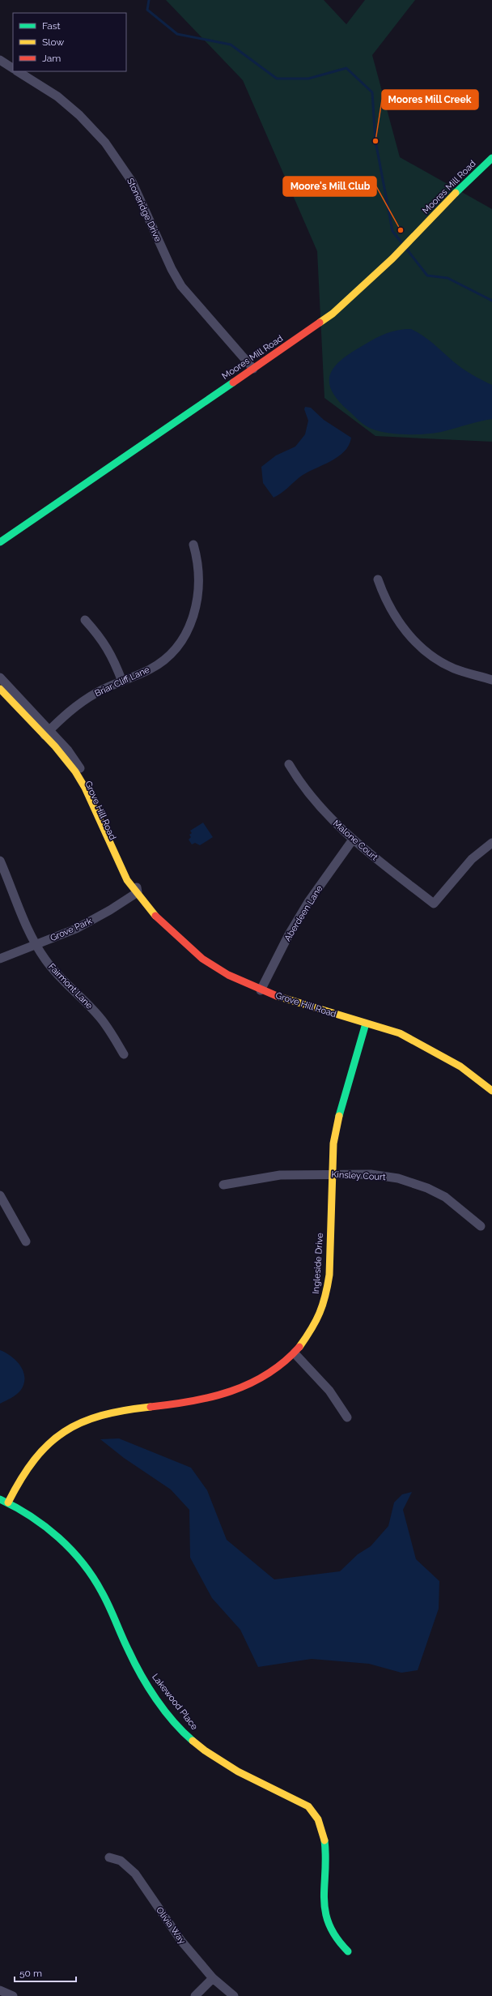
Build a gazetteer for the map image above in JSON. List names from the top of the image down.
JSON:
{
  "streets": {
    "street": [
      "Moores Mill Road",
      "Stoneridge Drive",
      "Briar Cliff Lane",
      "Grove Hill Road",
      "Malone Court",
      "Aberdeen Lane",
      "Grove Park",
      "Fairmont Lane",
      "Kinsley Court",
      "Ingleside Drive",
      "Lakewood Place",
      "Olivia Way"
    ]
  },
  "crossings": [
    ["Moores Mill Road", "Stoneridge Drive"],
    ["Briar Cliff Lane", "Grove Hill Road"],
    ["Grove Hill Road", "Aberdeen Lane"],
    ["Grove Hill Road", "Grove Park"],
    ["Grove Hill Road", "Ingleside Drive"],
    ["Malone Court", "Aberdeen Lane"],
    ["Grove Park", "Fairmont Lane"],
    ["Kinsley Court", "Ingleside Drive"],
    ["Ingleside Drive", "Lakewood Place"]
  ],
  "places": ["Moores Mill Creek", "Moore's Mill Club"],
  "legend": ["Fast", "Slow", "Jam"],
  "scale_bar": "50 m"
}
